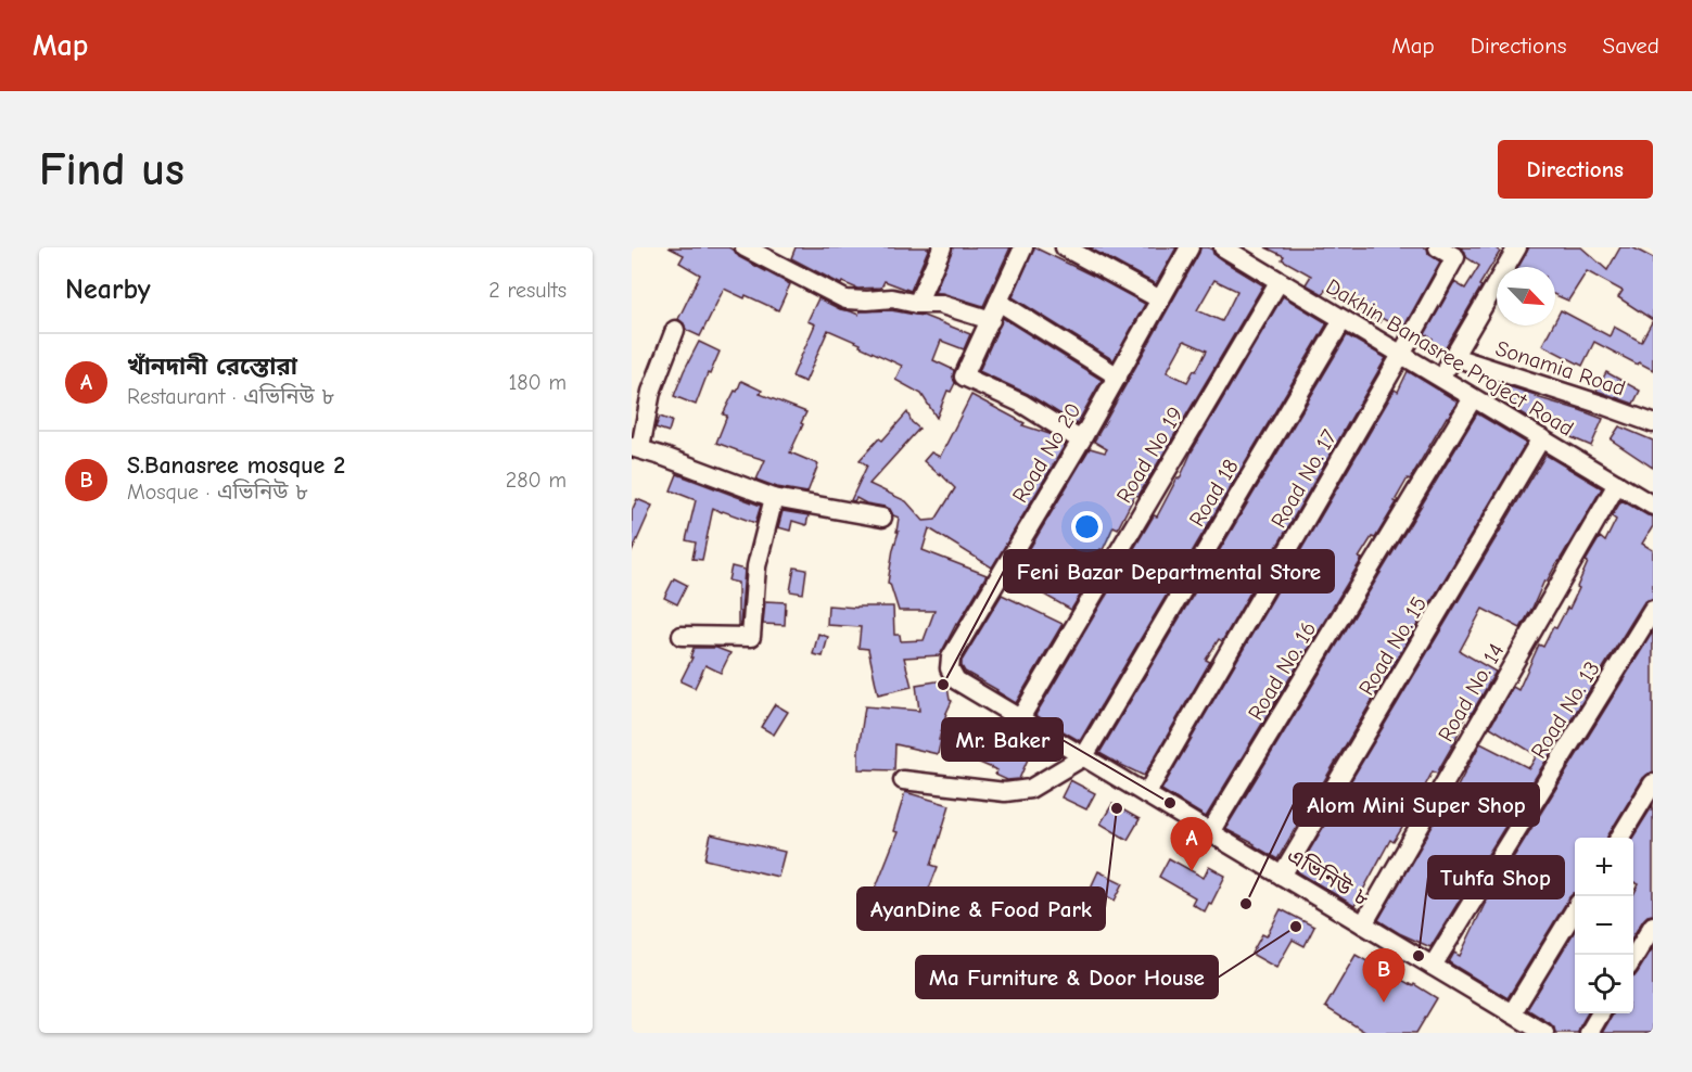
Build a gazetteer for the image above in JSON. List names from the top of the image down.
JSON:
{
  "streets": {
    "street": [
      "Dakhin Banasree Project Road",
      "Sonamia Road",
      "Road No 20",
      "Road No 19",
      "Road No. 17",
      "Road 18",
      "Road No. 15",
      "Road No. 16",
      "Road No. 14",
      "Road No. 13",
      "এভিনিউ ৮"
    ]
  },
  "crossings": [
    ["Dakhin Banasree Project Road", "Road No 19"],
    ["Dakhin Banasree Project Road", "Road No. 17"],
    ["Dakhin Banasree Project Road", "Road 18"],
    ["Dakhin Banasree Project Road", "Road No. 15"],
    ["Dakhin Banasree Project Road", "Road No. 16"],
    ["Dakhin Banasree Project Road", "Road No. 14"],
    ["Road No 20", "এভিনিউ ৮"],
    ["Road No 19", "এভিনিউ ৮"],
    ["Road No. 17", "এভিনিউ ৮"],
    ["Road 18", "এভিনিউ ৮"],
    ["Road No. 15", "এভিনিউ ৮"],
    ["Road No. 16", "এভিনিউ ৮"],
    ["Road No. 14", "এভিনিউ ৮"],
    ["Road No. 13", "এভিনিউ ৮"]
  ],
  "places": [
    "Feni Bazar Departmental Store",
    "Mr. Baker",
    "AyanDine & Food Park",
    "Alom Mini Super Shop",
    "Ma Furniture & Door House",
    "Tuhfa Shop"
  ],
  "north": "bottom right",
  "page": {
    "header": "Map",
    "nav": ["Map", "Directions", "Saved"],
    "buttons": "Directions",
    "title": "Find us",
    "heading": ["Nearby", "2 results"],
    "list": [
      {
        "mark": "A",
        "name": "খাঁনদানী রেস্তোরা",
        "note": "Restaurant · এভিনিউ ৮",
        "value": "180 m"
      },
      {
        "mark": "B",
        "name": "S.Banasree mosque 2",
        "note": "Mosque · এভিনিউ ৮",
        "value": "280 m"
      }
    ],
    "pins": ["A", "B"],
    "map_buttons": ["+", "−"]
  }
}
